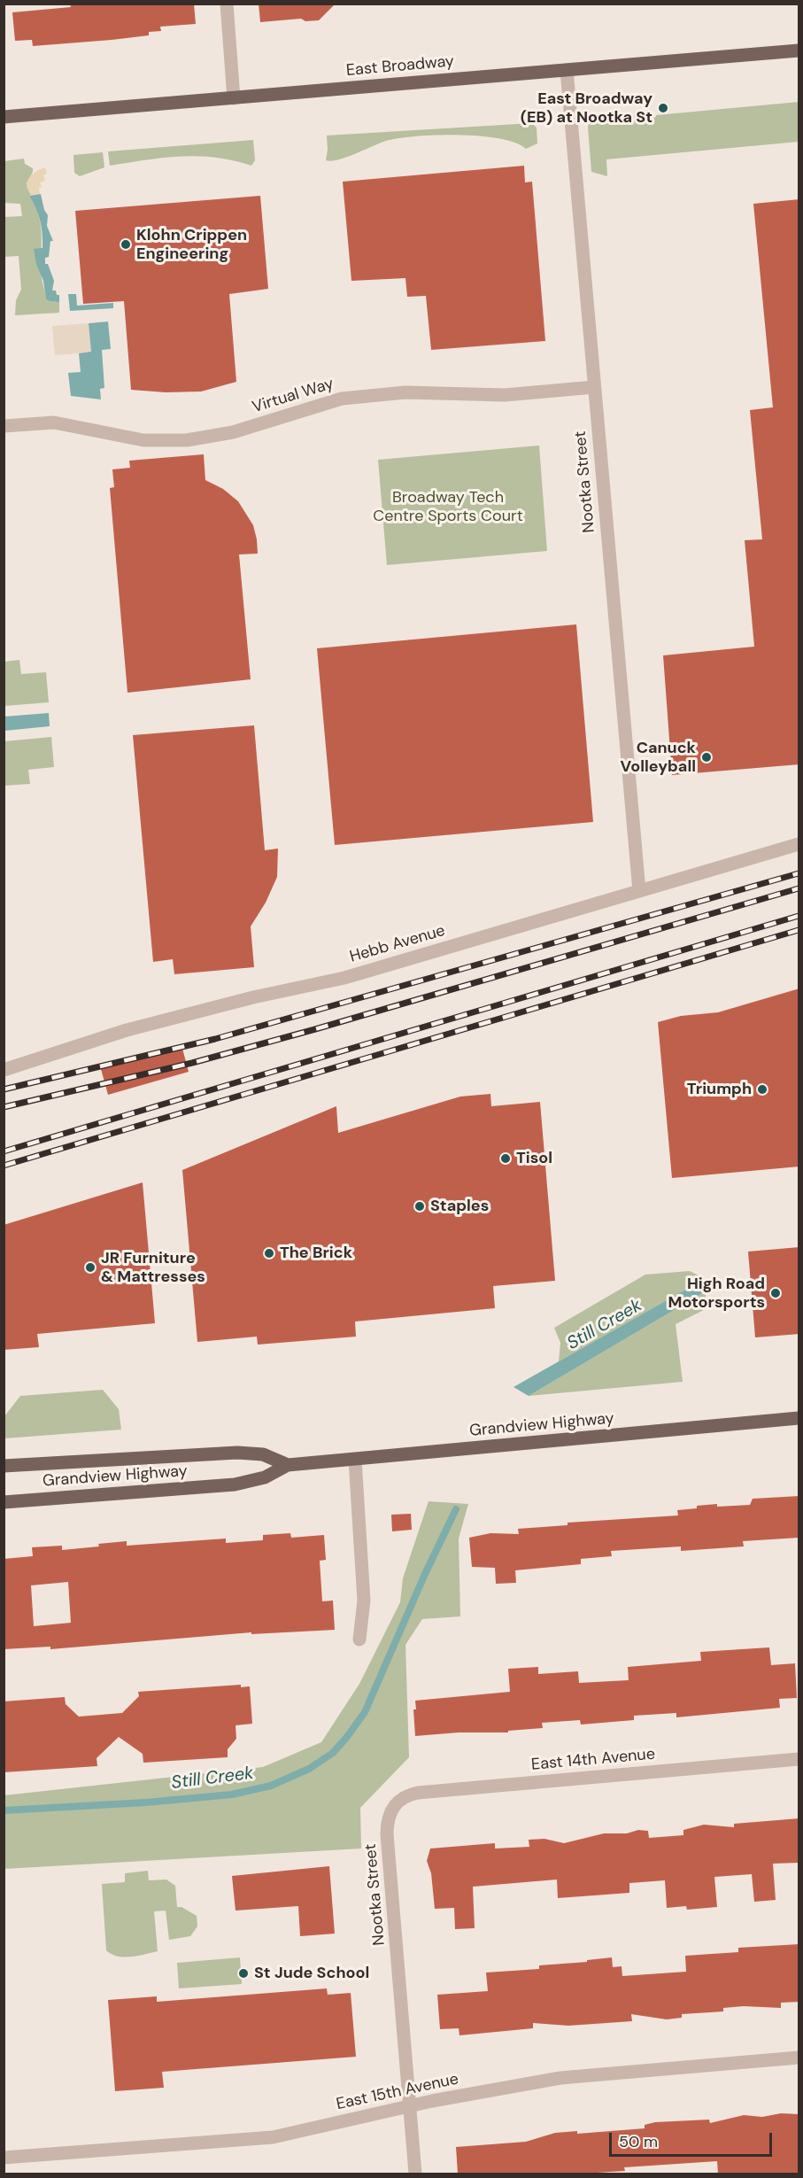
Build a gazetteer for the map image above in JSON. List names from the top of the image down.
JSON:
{
  "streets": {
    "main road": ["East Broadway", "Grandview Highway"],
    "street": [
      "Virtual Way",
      "Nootka Street",
      "Hebb Avenue",
      "East 14th Avenue",
      "East 15th Avenue"
    ]
  },
  "crossings": [
    ["East Broadway", "Nootka Street"],
    ["Virtual Way", "Nootka Street"],
    ["Nootka Street", "Hebb Avenue"],
    ["Nootka Street", "East 14th Avenue"],
    ["Nootka Street", "East 15th Avenue"]
  ],
  "water": ["Still Creek"],
  "parks": ["Broadway Tech Centre Sports Court"],
  "places": [
    "East Broadway (EB) at Nootka St",
    "Klohn Crippen Engineering",
    "Canuck Volleyball",
    "Triumph",
    "Tisol",
    "Staples",
    "The Brick",
    "JR Furniture & Mattresses",
    "High Road Motorsports",
    "St Jude School"
  ],
  "scale_bar": "50 m"
}
